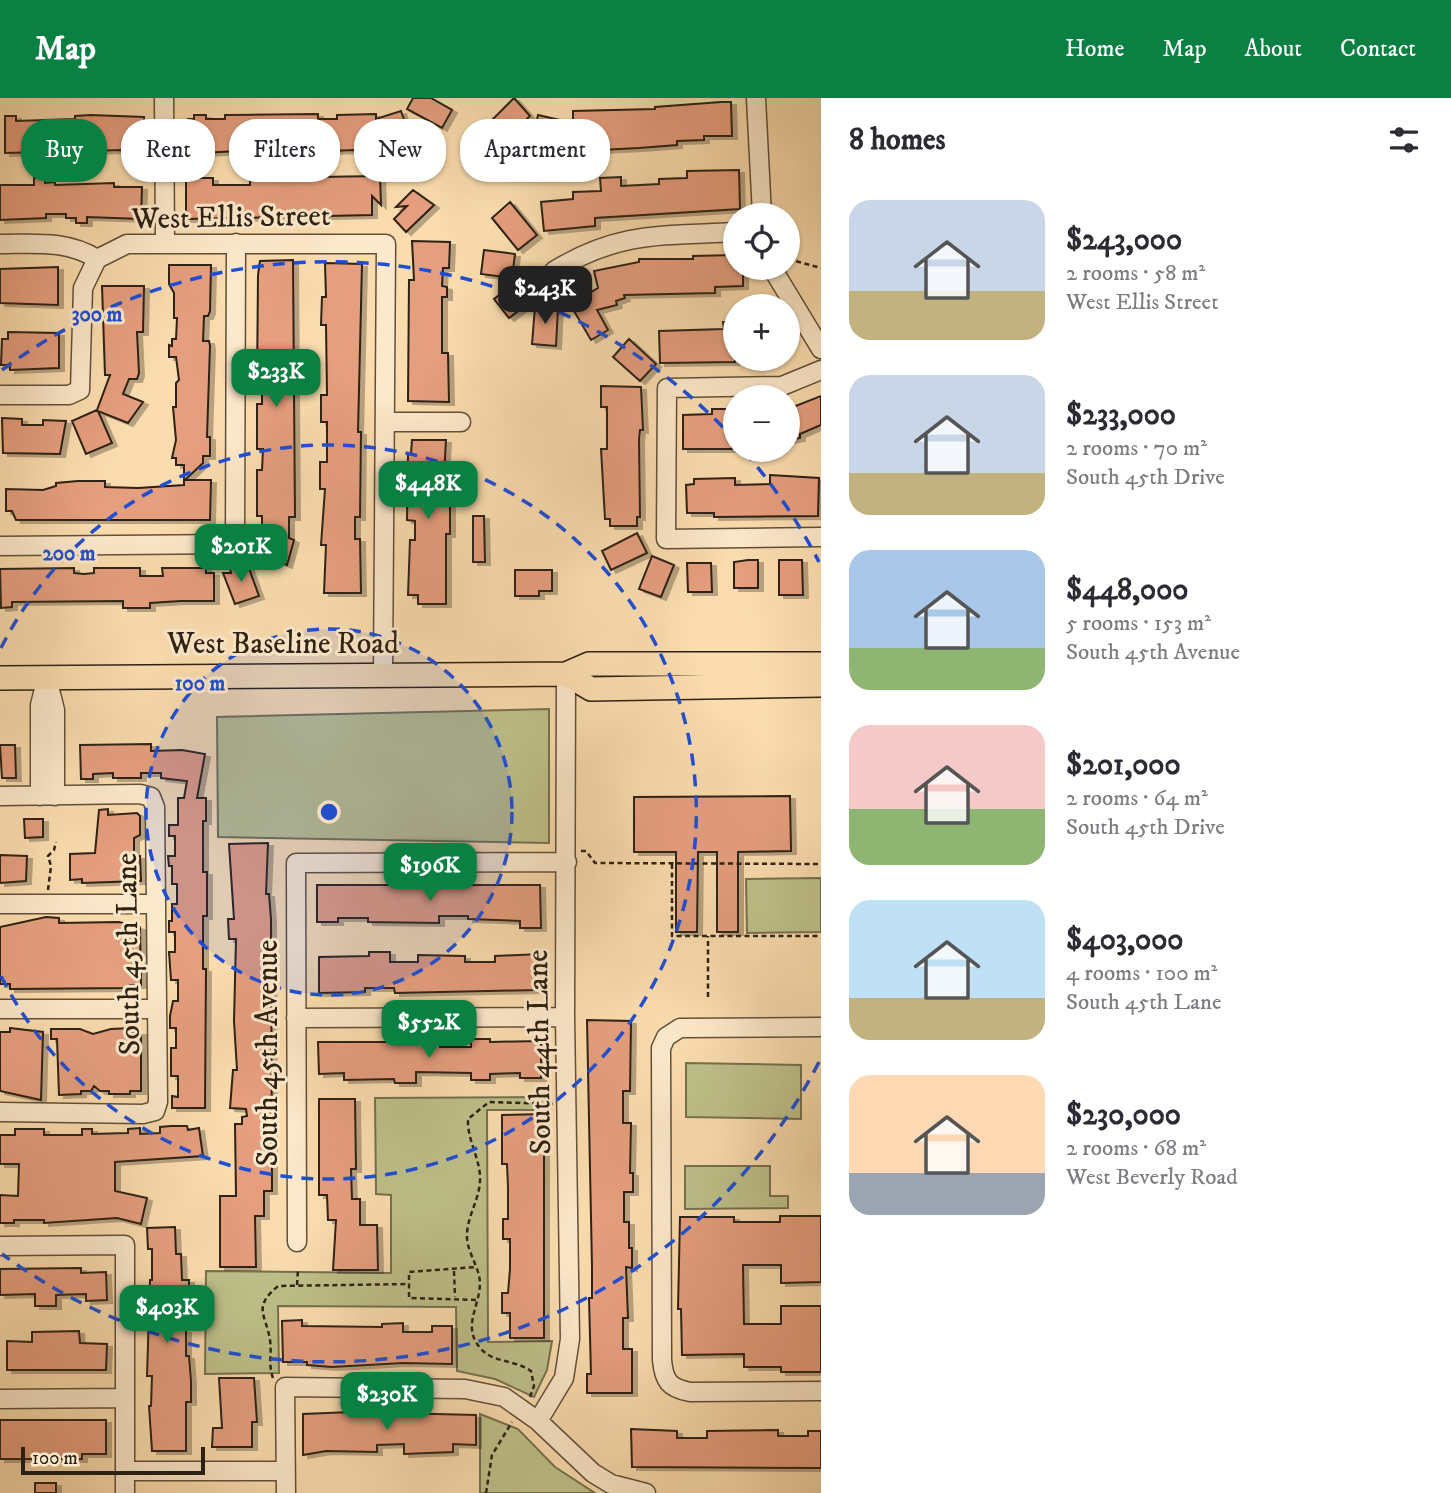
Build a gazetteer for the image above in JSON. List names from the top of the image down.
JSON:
{
  "streets": {
    "main road": ["West Baseline Road"],
    "street": [
      "West Ellis Street",
      "South 45th Lane",
      "South 44th Lane",
      "South 45th Avenue"
    ]
  },
  "crossings": [
    ["West Baseline Road", "South 44th Lane"],
    ["South 44th Lane", "South 45th Avenue"]
  ],
  "scale_bar": "100 m",
  "page": {
    "header": "Map",
    "nav": [
      "Home",
      "Map",
      "About",
      "Contact"
    ],
    "heading": "8 homes",
    "chip": [
      "Buy",
      "Rent",
      "Filters",
      "New",
      "Apartment"
    ],
    "list": [
      {
        "name": "$243,000",
        "note": "2 rooms · 58 m² · West Ellis Street"
      },
      {
        "name": "$233,000",
        "note": "2 rooms · 70 m² · South 45th Drive"
      },
      {
        "name": "$448,000",
        "note": "5 rooms · 153 m² · South 45th Avenue"
      },
      {
        "name": "$201,000",
        "note": "2 rooms · 64 m² · South 45th Drive"
      },
      {
        "name": "$403,000",
        "note": "4 rooms · 100 m² · South 45th Lane"
      },
      {
        "name": "$230,000",
        "note": "2 rooms · 68 m² · West Beverly Road"
      }
    ],
    "map_buttons": ["+", "−"],
    "price": [
      "$243K",
      "$233K",
      "$448K",
      "$201K",
      "$196K",
      "$552K",
      "$403K",
      "$230K"
    ],
    "scale": "100 m"
  },
  "rings": ["300 m", "200 m", "100 m"]
}
